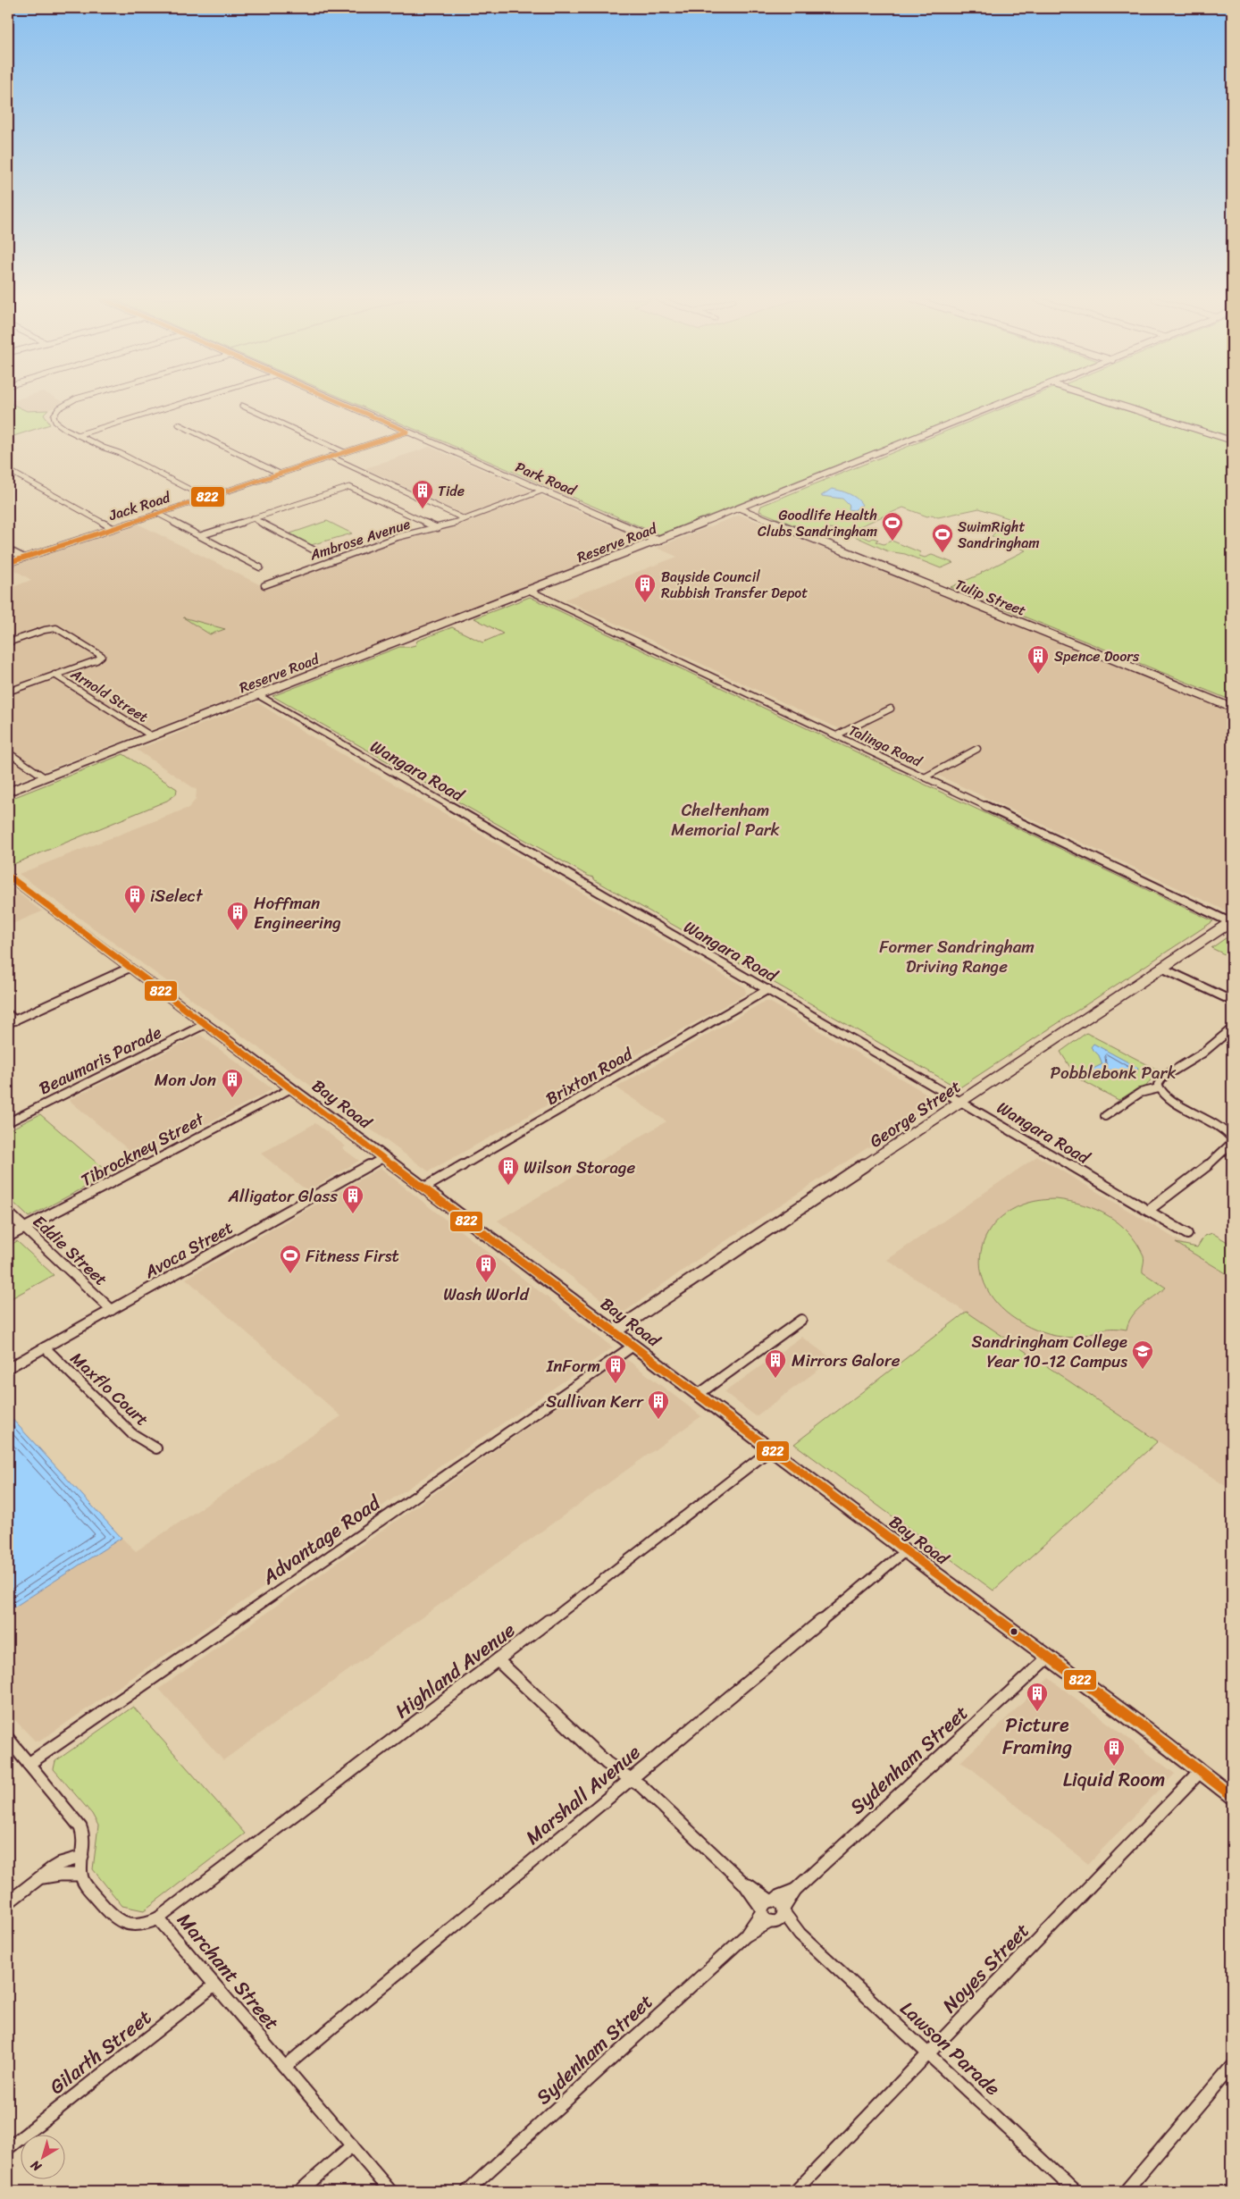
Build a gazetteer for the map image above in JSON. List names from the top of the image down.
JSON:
{
  "streets": {
    "main road": ["Bay Road"],
    "street": [
      "Park Road",
      "Jack Road",
      "Ambrose Avenue",
      "Reserve Road",
      "Tulip Street",
      "Arnold Street",
      "Talinga Road",
      "Wangara Road",
      "Beaumaris Parade",
      "Brixton Road",
      "George Street",
      "Tibrockney Street",
      "Avoca Street",
      "Eddie Street",
      "Maxflo Court",
      "Advantage Road",
      "Highland Avenue",
      "Sydenham Street",
      "Marshall Avenue",
      "Noyes Street",
      "Marchant Street",
      "Lawson Parade",
      "Gilarth Street"
    ]
  },
  "crossings": [
    ["Park Road", "Jack Road"],
    ["Park Road", "Reserve Road"],
    ["Reserve Road", "Tulip Street"],
    ["Reserve Road", "Arnold Street"],
    ["Reserve Road", "Talinga Road"],
    ["Reserve Road", "Wangara Road"],
    ["Talinga Road", "George Street"],
    ["Wangara Road", "Brixton Road"],
    ["Wangara Road", "George Street"],
    ["Beaumaris Parade", "Bay Road"],
    ["Brixton Road", "Bay Road"],
    ["Bay Road", "George Street"],
    ["Bay Road", "Tibrockney Street"],
    ["Bay Road", "Avoca Street"],
    ["Bay Road", "Advantage Road"],
    ["Bay Road", "Highland Avenue"],
    ["Bay Road", "Sydenham Street"],
    ["Bay Road", "Marshall Avenue"],
    ["Bay Road", "Noyes Street"],
    ["Tibrockney Street", "Eddie Street"],
    ["Avoca Street", "Eddie Street"],
    ["Avoca Street", "Maxflo Court"],
    ["Highland Avenue", "Marchant Street"],
    ["Highland Avenue", "Lawson Parade"],
    ["Sydenham Street", "Lawson Parade"],
    ["Marshall Avenue", "Marchant Street"],
    ["Marshall Avenue", "Lawson Parade"],
    ["Noyes Street", "Lawson Parade"],
    ["Marchant Street", "Gilarth Street"]
  ],
  "parks": ["Cheltenham Memorial Park", "Former Sandringham Driving Range", "Pobblebonk Park"],
  "places": {
    "building": [
      "Tide",
      "Bayside Council Rubbish Transfer Depot",
      "Spence Doors",
      "iSelect",
      "Hoffman Engineering",
      "Mon Jon",
      "Wilson Storage",
      "Alligator Glass",
      "Wash World",
      "Mirrors Galore",
      "InForm",
      "Sullivan Kerr",
      "Picture Framing",
      "Liquid Room"
    ],
    "sports": ["Goodlife Health Clubs Sandringham", "SwimRight Sandringham", "Fitness First"],
    "school or university": ["Sandringham College Year 10-12 Campus"]
  },
  "lines": ["transit line 822"],
  "north": "bottom left"
}
